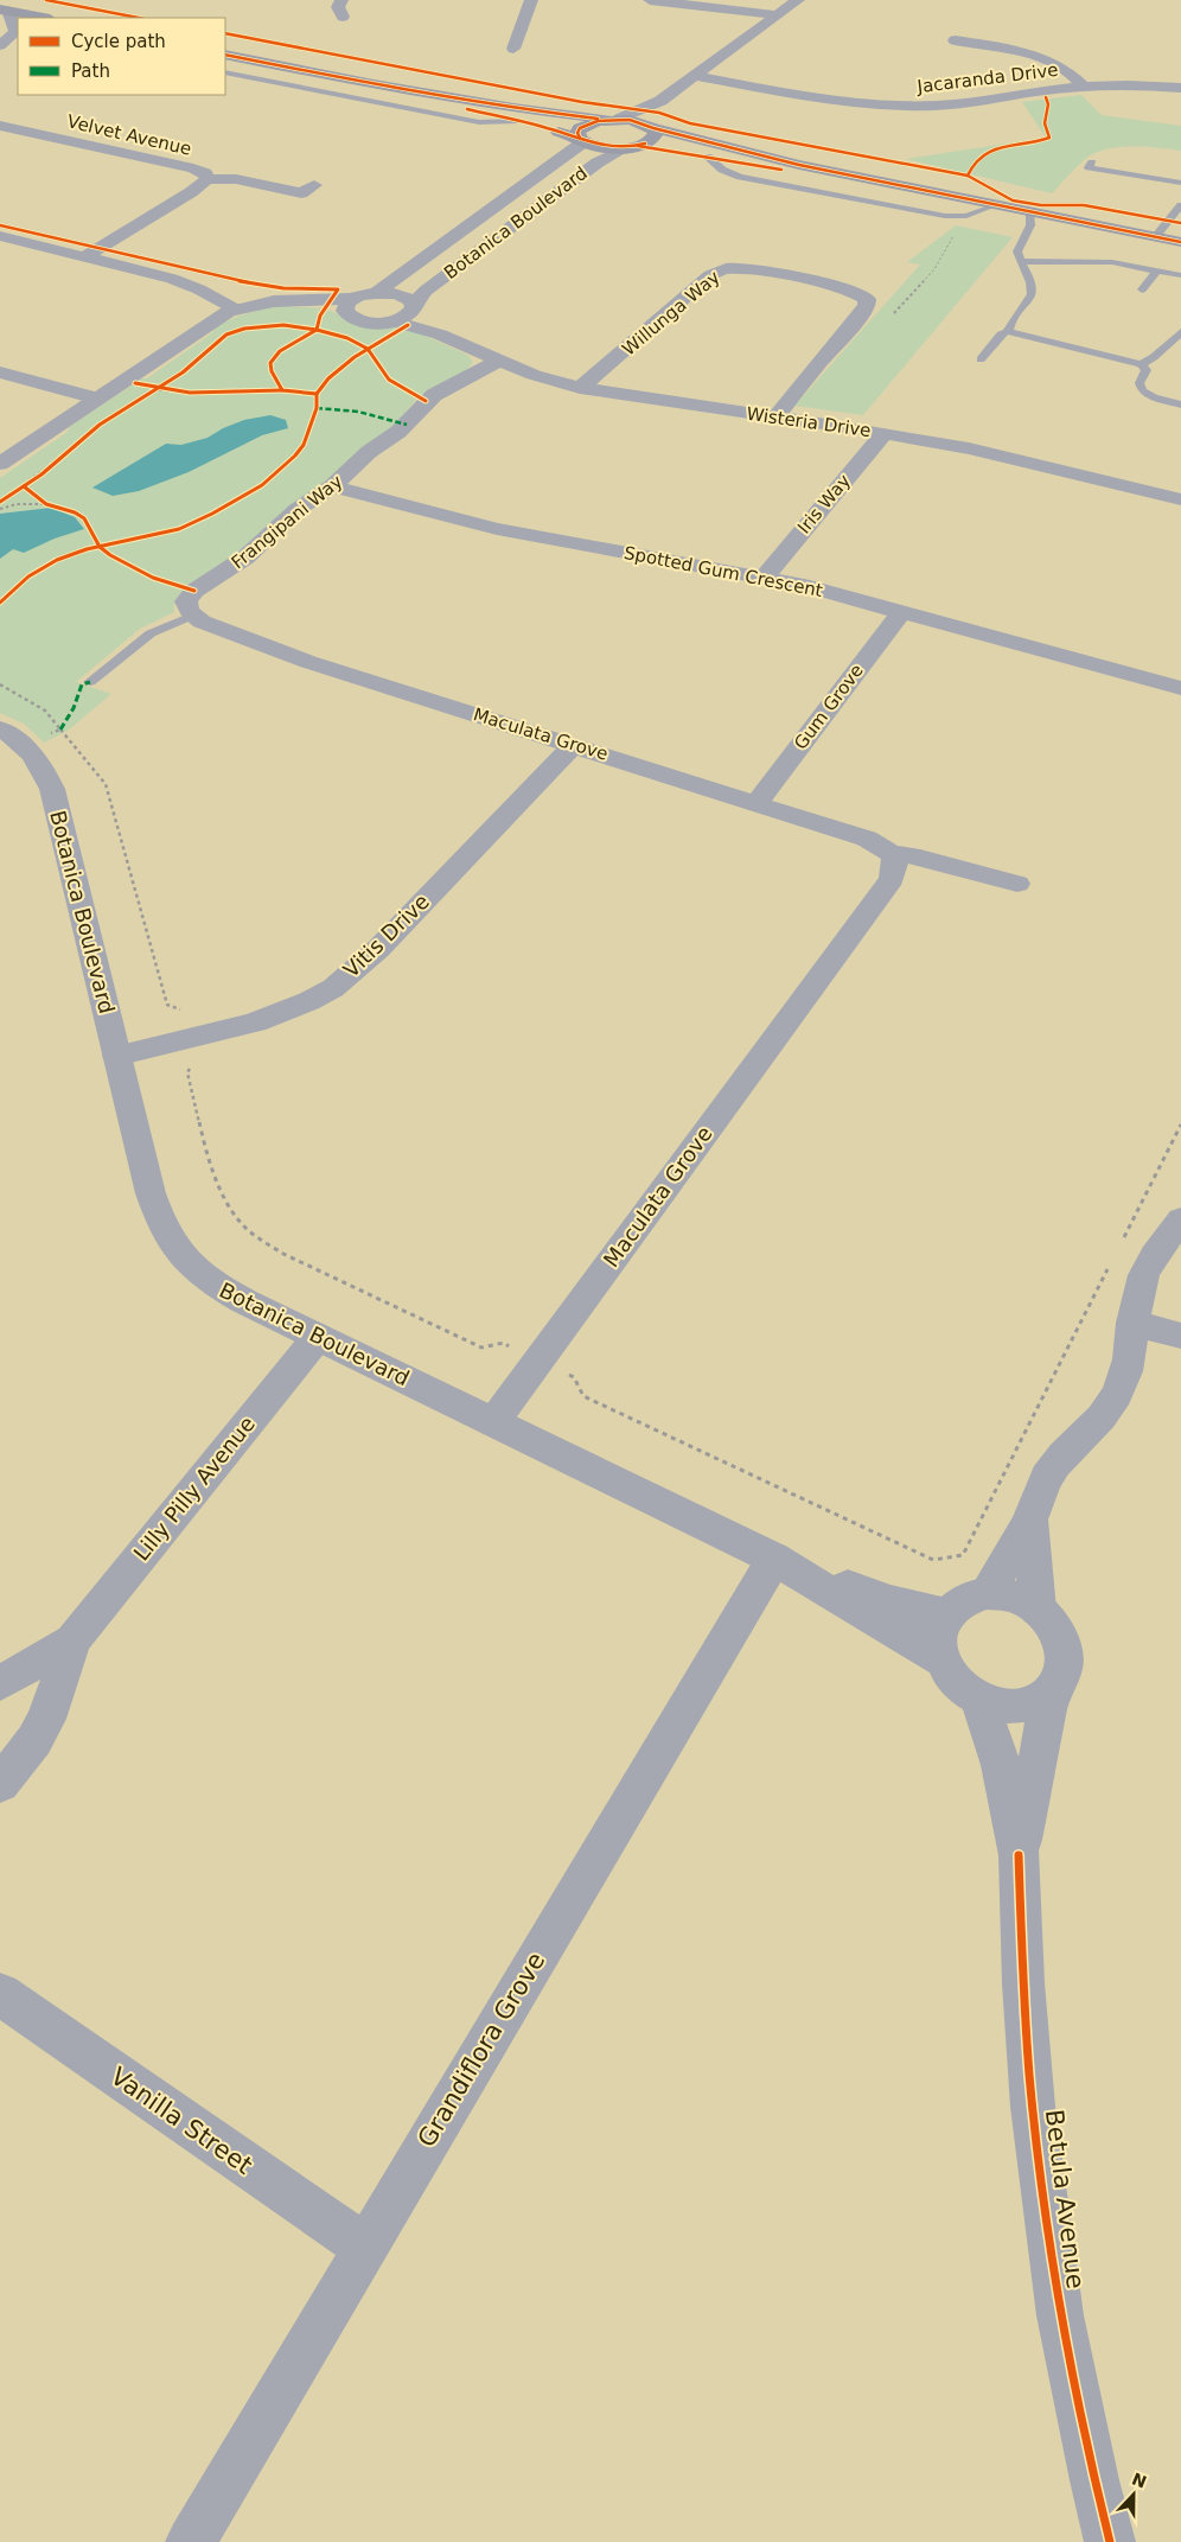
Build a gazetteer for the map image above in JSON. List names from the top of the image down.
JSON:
{
  "streets": {
    "street": [
      "Jacaranda Drive",
      "Velvet Avenue",
      "Botanica Boulevard",
      "Willunga Way",
      "Wisteria Drive",
      "Iris Way",
      "Frangipani Way",
      "Spotted Gum Crescent",
      "Gum Grove",
      "Maculata Grove",
      "Vitis Drive",
      "Lilly Pilly Avenue",
      "Grandiflora Grove",
      "Vanilla Street",
      "Betula Avenue"
    ]
  },
  "crossings": [
    ["Botanica Boulevard", "Wisteria Drive"],
    ["Botanica Boulevard", "Maculata Grove"],
    ["Botanica Boulevard", "Vitis Drive"],
    ["Botanica Boulevard", "Lilly Pilly Avenue"],
    ["Botanica Boulevard", "Grandiflora Grove"],
    ["Botanica Boulevard", "Betula Avenue"],
    ["Willunga Way", "Wisteria Drive"],
    ["Wisteria Drive", "Iris Way"],
    ["Wisteria Drive", "Frangipani Way"],
    ["Iris Way", "Spotted Gum Crescent"],
    ["Frangipani Way", "Spotted Gum Crescent"],
    ["Frangipani Way", "Maculata Grove"],
    ["Spotted Gum Crescent", "Gum Grove"],
    ["Gum Grove", "Maculata Grove"],
    ["Maculata Grove", "Vitis Drive"],
    ["Grandiflora Grove", "Vanilla Street"]
  ],
  "legend": ["Cycle path", "Path"],
  "north": "top"
}
